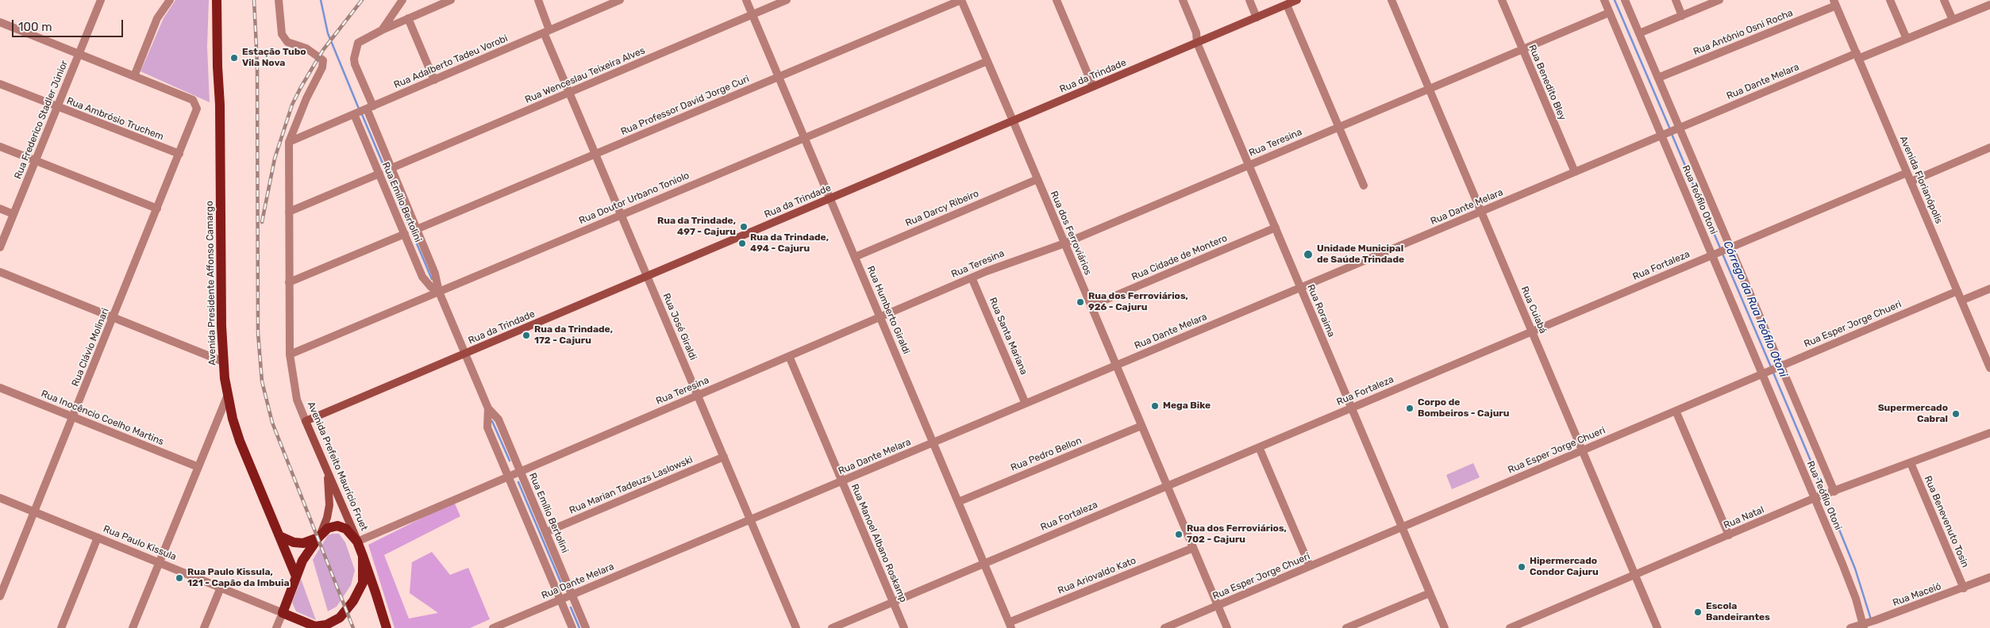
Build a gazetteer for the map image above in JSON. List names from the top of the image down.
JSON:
{
  "streets": {
    "main road": [
      "Rua da Trindade",
      "Avenida Presidente Affonso Camargo",
      "Avenida Prefeito Maurício Fruet",
      "Rua Paulo Kissula"
    ],
    "street": [
      "Rua Antônio Osni Rocha",
      "Rua Adalberto Tadeu Vorobi",
      "Rua Wenceslau Teixeira Alves",
      "Rua Dante Melara",
      "Rua Benedito Bley",
      "Rua Professor David Jorge Curi",
      "Rua Ambrósio Truchem",
      "Rua Frederico Stadler Júnior",
      "Rua Teresina",
      "Avenida Florianópolis",
      "Rua Doutor Urbano Toniolo",
      "Rua Teófilo Otoni",
      "Rua Emílio Bertolini",
      "Rua Darcy Ribeiro",
      "Rua dos Ferroviários",
      "Rua Cidade de Montero",
      "Rua Fortaleza",
      "Rua Humberto Giraldi",
      "Rua Cuiabá",
      "Rua Roraima",
      "Rua Esper Jorge Chueri",
      "Rua José Giraldi",
      "Rua Santa Mariana",
      "Rua Clávio Molinari",
      "Rua Inocêncio Coelho Martins",
      "Rua Pedro Bellon",
      "Rua Marian Tadeuzs Laslowski",
      "Rua Natal",
      "Rua Benevenuto Tosin",
      "Rua Manoel Albano Roskamp",
      "Rua Ariovaldo Kato",
      "Rua Maceió"
    ]
  },
  "crossings": [
    ["Rua Antônio Osni Rocha", "Avenida Florianópolis"],
    ["Rua Antônio Osni Rocha", "Rua Teófilo Otoni"],
    ["Rua Adalberto Tadeu Vorobi", "Rua Emílio Bertolini"],
    ["Rua Adalberto Tadeu Vorobi", "Rua José Giraldi"],
    ["Rua Adalberto Tadeu Vorobi", "Avenida Prefeito Maurício Fruet"],
    ["Rua Wenceslau Teixeira Alves", "Rua Emílio Bertolini"],
    ["Rua Wenceslau Teixeira Alves", "Rua Humberto Giraldi"],
    ["Rua Wenceslau Teixeira Alves", "Rua José Giraldi"],
    ["Rua da Trindade", "Rua Emílio Bertolini"],
    ["Rua da Trindade", "Rua dos Ferroviários"],
    ["Rua da Trindade", "Rua Humberto Giraldi"],
    ["Rua da Trindade", "Rua Roraima"],
    ["Rua da Trindade", "Rua José Giraldi"],
    ["Rua da Trindade", "Avenida Prefeito Maurício Fruet"],
    ["Rua Dante Melara", "Rua Benedito Bley"],
    ["Rua Dante Melara", "Avenida Florianópolis"],
    ["Rua Dante Melara", "Rua Teófilo Otoni"],
    ["Rua Dante Melara", "Rua Emílio Bertolini"],
    ["Rua Dante Melara", "Rua dos Ferroviários"],
    ["Rua Dante Melara", "Rua Humberto Giraldi"],
    ["Rua Dante Melara", "Rua Cuiabá"],
    ["Rua Dante Melara", "Rua Roraima"],
    ["Rua Dante Melara", "Rua José Giraldi"],
    ["Rua Dante Melara", "Rua Santa Mariana"],
    ["Rua Dante Melara", "Rua Manoel Albano Roskamp"],
    ["Rua Benedito Bley", "Rua Teresina"],
    ["Rua Professor David Jorge Curi", "Rua Emílio Bertolini"],
    ["Rua Professor David Jorge Curi", "Rua dos Ferroviários"],
    ["Rua Professor David Jorge Curi", "Rua Humberto Giraldi"],
    ["Rua Professor David Jorge Curi", "Rua José Giraldi"],
    ["Rua Ambrósio Truchem", "Rua Frederico Stadler Júnior"],
    ["Rua Ambrósio Truchem", "Rua Clávio Molinari"],
    ["Rua Teresina", "Rua Teófilo Otoni"],
    ["Rua Teresina", "Rua Emílio Bertolini"],
    ["Rua Teresina", "Rua dos Ferroviários"],
    ["Rua Teresina", "Rua Humberto Giraldi"],
    ["Rua Teresina", "Rua Cuiabá"],
    ["Rua Teresina", "Rua Roraima"],
    ["Rua Teresina", "Rua José Giraldi"],
    ["Rua Teresina", "Rua Santa Mariana"],
    ["Rua Teresina", "Avenida Prefeito Maurício Fruet"],
    ["Rua Teresina", "Rua Manoel Albano Roskamp"],
    ["Avenida Florianópolis", "Rua Fortaleza"],
    ["Avenida Florianópolis", "Rua Esper Jorge Chueri"],
    ["Rua Doutor Urbano Toniolo", "Rua Emílio Bertolini"],
    ["Rua Doutor Urbano Toniolo", "Rua dos Ferroviários"],
    ["Rua Doutor Urbano Toniolo", "Rua Humberto Giraldi"],
    ["Rua Doutor Urbano Toniolo", "Rua José Giraldi"],
    ["Rua Doutor Urbano Toniolo", "Avenida Prefeito Maurício Fruet"],
    ["Rua Teófilo Otoni", "Rua Fortaleza"],
    ["Rua Teófilo Otoni", "Rua Esper Jorge Chueri"],
    ["Rua Teófilo Otoni", "Rua Natal"],
    ["Rua Teófilo Otoni", "Rua Maceió"],
    ["Rua Emílio Bertolini", "Rua Marian Tadeuzs Laslowski"],
    ["Rua Darcy Ribeiro", "Rua dos Ferroviários"],
    ["Rua Darcy Ribeiro", "Rua Humberto Giraldi"],
    ["Rua dos Ferroviários", "Rua Cidade de Montero"],
    ["Rua dos Ferroviários", "Rua Fortaleza"],
    ["Rua dos Ferroviários", "Rua Esper Jorge Chueri"],
    ["Rua dos Ferroviários", "Rua Pedro Bellon"],
    ["Rua dos Ferroviários", "Rua Ariovaldo Kato"],
    ["Rua Cidade de Montero", "Rua Roraima"],
    ["Rua Fortaleza", "Rua Humberto Giraldi"],
    ["Rua Fortaleza", "Rua Cuiabá"],
    ["Rua Fortaleza", "Rua Roraima"],
    ["Rua Fortaleza", "Rua Manoel Albano Roskamp"],
    ["Rua Humberto Giraldi", "Rua Pedro Bellon"],
    ["Rua Humberto Giraldi", "Rua Ariovaldo Kato"],
    ["Rua Cuiabá", "Rua Esper Jorge Chueri"],
    ["Rua Cuiabá", "Rua Natal"],
    ["Rua Roraima", "Rua Esper Jorge Chueri"],
    ["Rua José Giraldi", "Rua Marian Tadeuzs Laslowski"],
    ["Rua Clávio Molinari", "Rua Inocêncio Coelho Martins"],
    ["Rua Clávio Molinari", "Rua Paulo Kissula"],
    ["Avenida Prefeito Maurício Fruet", "Rua Paulo Kissula"],
    ["Rua Natal", "Rua Benevenuto Tosin"],
    ["Rua Benevenuto Tosin", "Rua Maceió"]
  ],
  "water": ["Córrego da Rua Teófilo Otoni"],
  "places": [
    "Estação Tubo Vila Nova",
    "Rua da Trindade, 497 - Cajuru",
    "Rua da Trindade, 494 - Cajuru",
    "Unidade Municipal de Saúde Trindade",
    "Rua dos Ferroviários, 926 - Cajuru",
    "Rua da Trindade, 172 - Cajuru",
    "Mega Bike",
    "Corpo de Bombeiros - Cajuru",
    "Supermercado Cabral",
    "Rua dos Ferroviários, 702 - Cajuru",
    "Hipermercado Condor Cajuru",
    "Rua Paulo Kissula, 121 - Capão da Imbuia",
    "Escola Bandeirantes"
  ],
  "scale_bar": "100 m"
}
